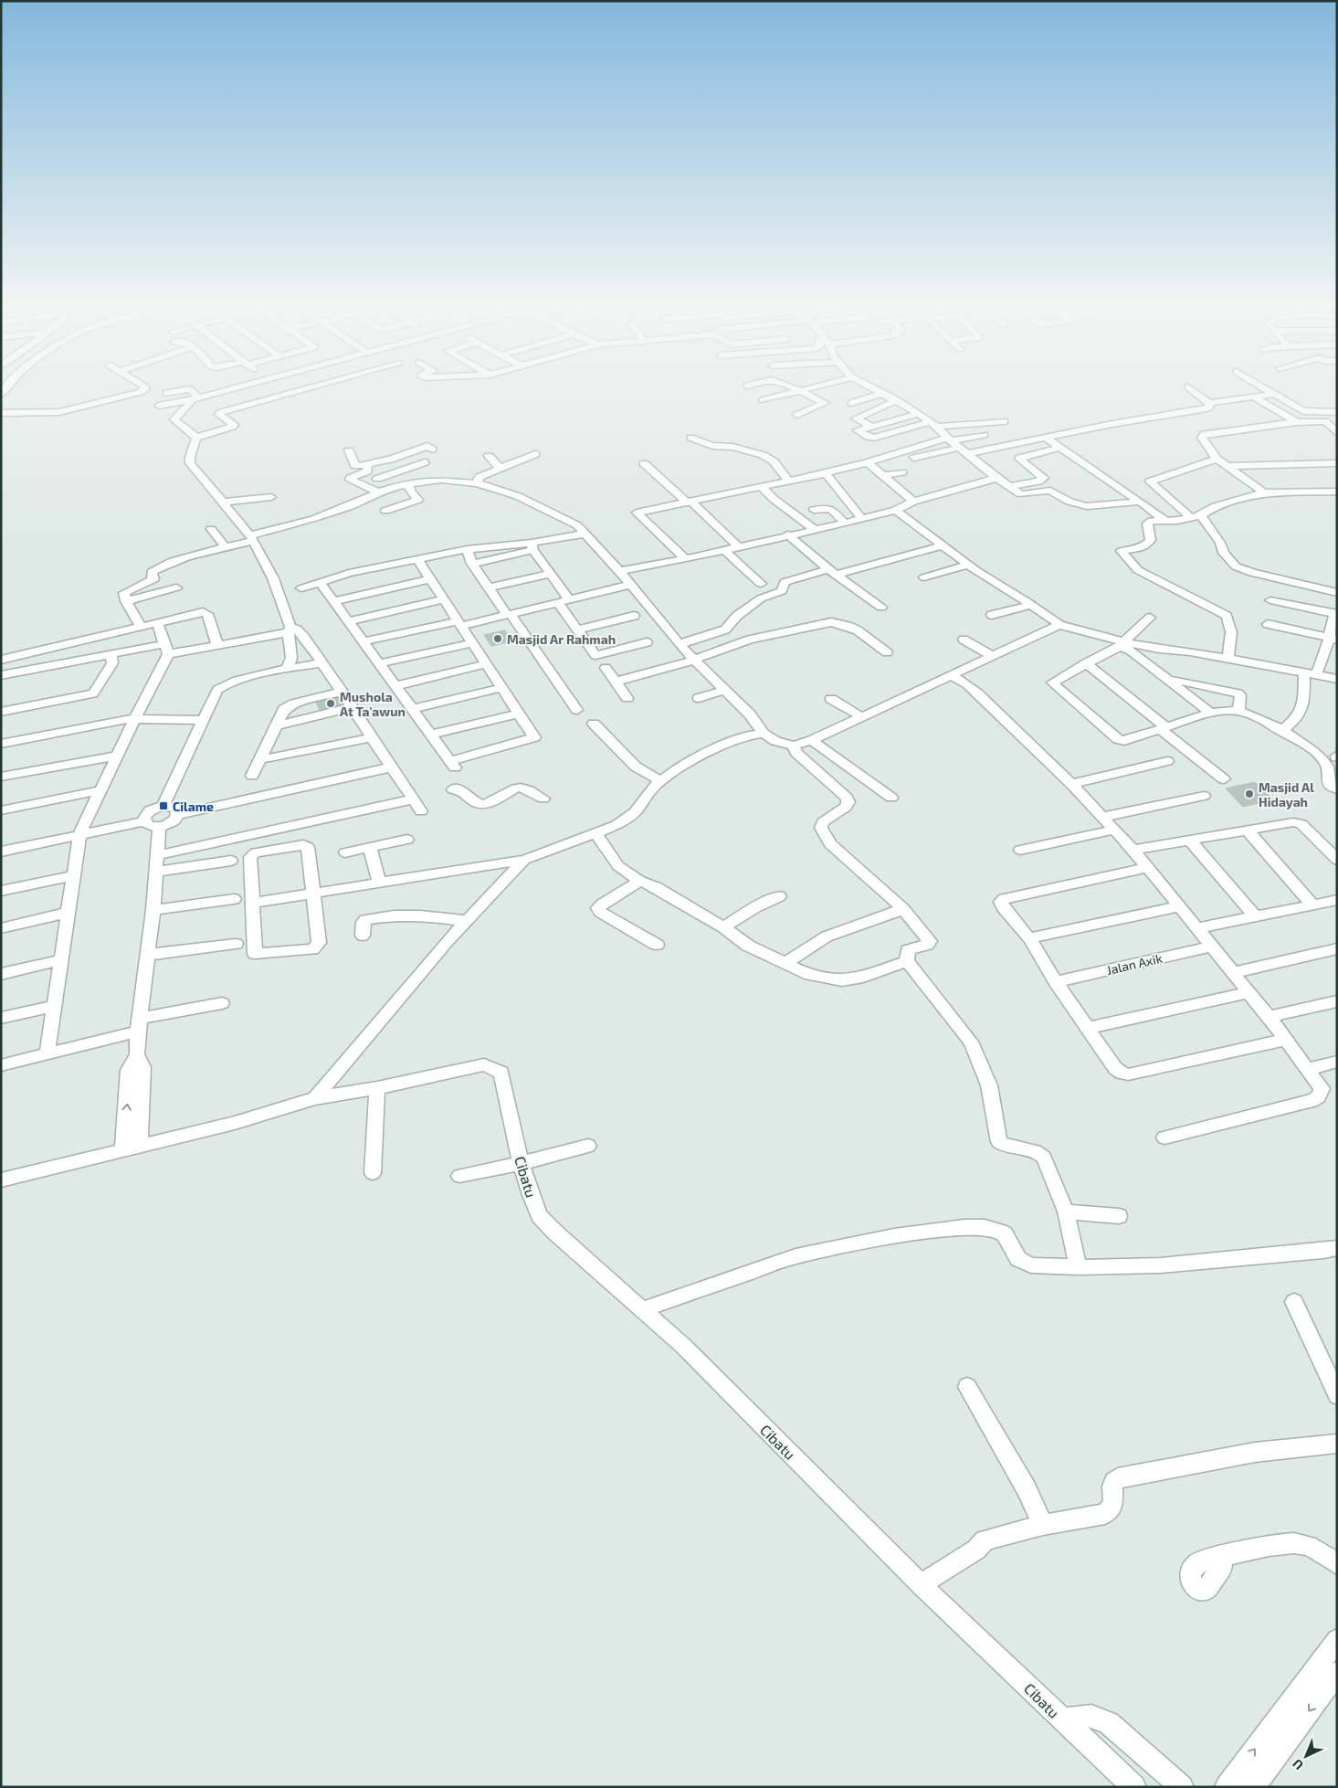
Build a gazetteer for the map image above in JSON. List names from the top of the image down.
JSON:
{
  "streets": {
    "street": ["Jalan Axik", "Cibatu"]
  },
  "places": {
    "other": ["Masjid Ar Rahmah", "Mushola At Ta'awun", "Masjid Al Hidayah"],
    "transit": ["Cilame"]
  },
  "north": "bottom left"
}
